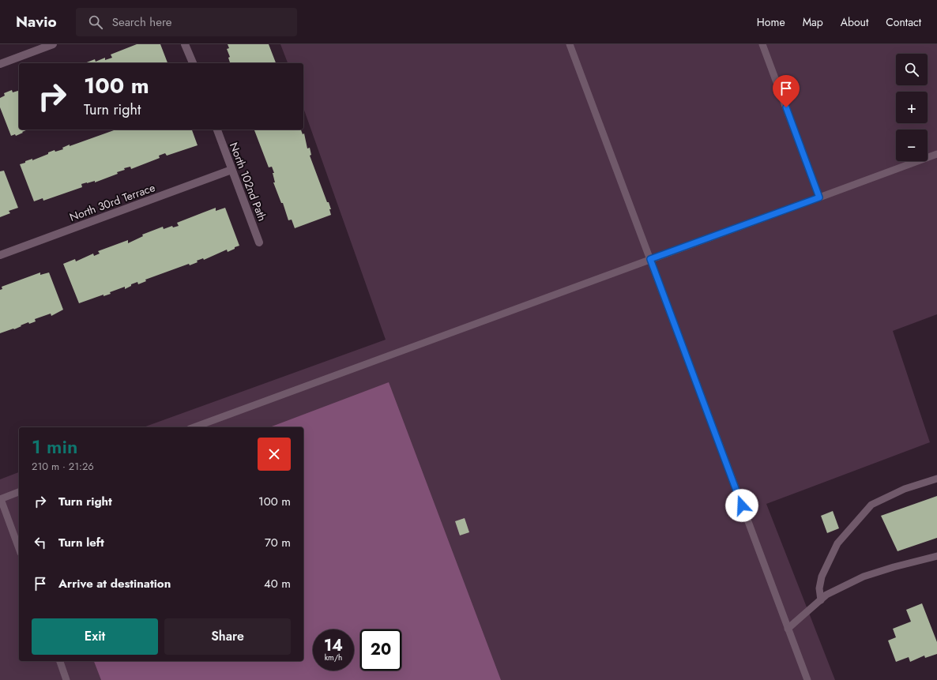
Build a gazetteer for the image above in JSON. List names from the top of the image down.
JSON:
{
  "streets": {
    "street": ["North 102nd Path", "North 30rd Terrace"]
  },
  "crossings": [
    ["North 102nd Path", "North 30rd Terrace"]
  ],
  "page": {
    "header": "Navio",
    "search": "Search here",
    "nav": [
      "Home",
      "Map",
      "About",
      "Contact"
    ],
    "map_buttons": ["+", "−"],
    "turn": ["100 m", "Turn right"],
    "heading": ["1 min", "210 m · 21:26"],
    "list": [
      {
        "name": "Turn right",
        "value": "100 m"
      },
      {
        "name": "Turn left",
        "value": "70 m"
      },
      {
        "name": "Arrive at destination",
        "value": "40 m"
      }
    ],
    "buttons": ["Exit", "Share"],
    "speed": "14 km/h",
    "limit": "20"
  }
}
